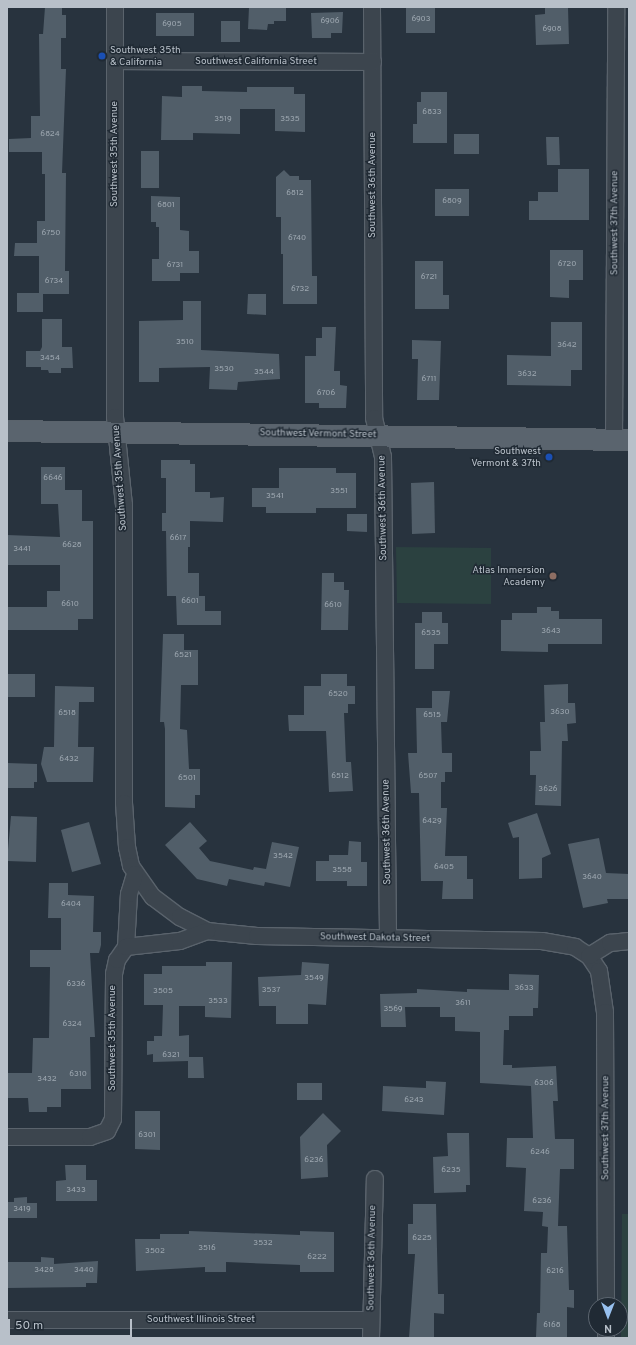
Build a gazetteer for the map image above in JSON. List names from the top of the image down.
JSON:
{
  "streets": {
    "main road": ["Southwest Vermont Street"],
    "street": [
      "Southwest California Street",
      "Southwest 35th Avenue",
      "Southwest 36th Avenue",
      "Southwest 37th Avenue",
      "Southwest Dakota Street",
      "Southwest Illinois Street"
    ]
  },
  "crossings": [
    ["Southwest California Street", "Southwest 35th Avenue"],
    ["Southwest California Street", "Southwest 36th Avenue"],
    ["Southwest 35th Avenue", "Southwest Vermont Street"],
    ["Southwest 35th Avenue", "Southwest Dakota Street"],
    ["Southwest 36th Avenue", "Southwest Vermont Street"],
    ["Southwest 36th Avenue", "Southwest Dakota Street"],
    ["Southwest 36th Avenue", "Southwest Illinois Street"],
    ["Southwest 37th Avenue", "Southwest Vermont Street"],
    ["Southwest 37th Avenue", "Southwest Dakota Street"]
  ],
  "places": ["Southwest 35th & California", "Southwest Vermont & 37th", "Atlas Immersion Academy"],
  "house_numbers": [
    "6903",
    "6906",
    "6905",
    "6908",
    "6833",
    "3519",
    "3535",
    "6824",
    "6812",
    "6809",
    "6801",
    "6750",
    "6740",
    "6720",
    "6731",
    "6721",
    "6734",
    "6732",
    "3510",
    "3642",
    "3454",
    "3530",
    "3544",
    "3632",
    "6711",
    "6706",
    "6646",
    "3551",
    "3541",
    "6617",
    "6628",
    "3441",
    "6601",
    "6610",
    "6610",
    "3643",
    "6535",
    "6521",
    "6520",
    "3630",
    "6518",
    "6515",
    "6432",
    "6512",
    "6507",
    "6501",
    "3626",
    "6429",
    "3542",
    "6405",
    "3558",
    "3640",
    "6404",
    "3549",
    "6336",
    "3633",
    "3537",
    "3505",
    "3533",
    "3611",
    "3569",
    "6324",
    "6321",
    "6310",
    "3432",
    "6306",
    "6243",
    "6301",
    "6246",
    "6236",
    "6235",
    "3433",
    "6236",
    "3419",
    "6225",
    "3532",
    "3516",
    "3502",
    "6222",
    "3428",
    "3440",
    "6216",
    "6168"
  ],
  "scale_bar": "50 m",
  "north": "bottom"
}
